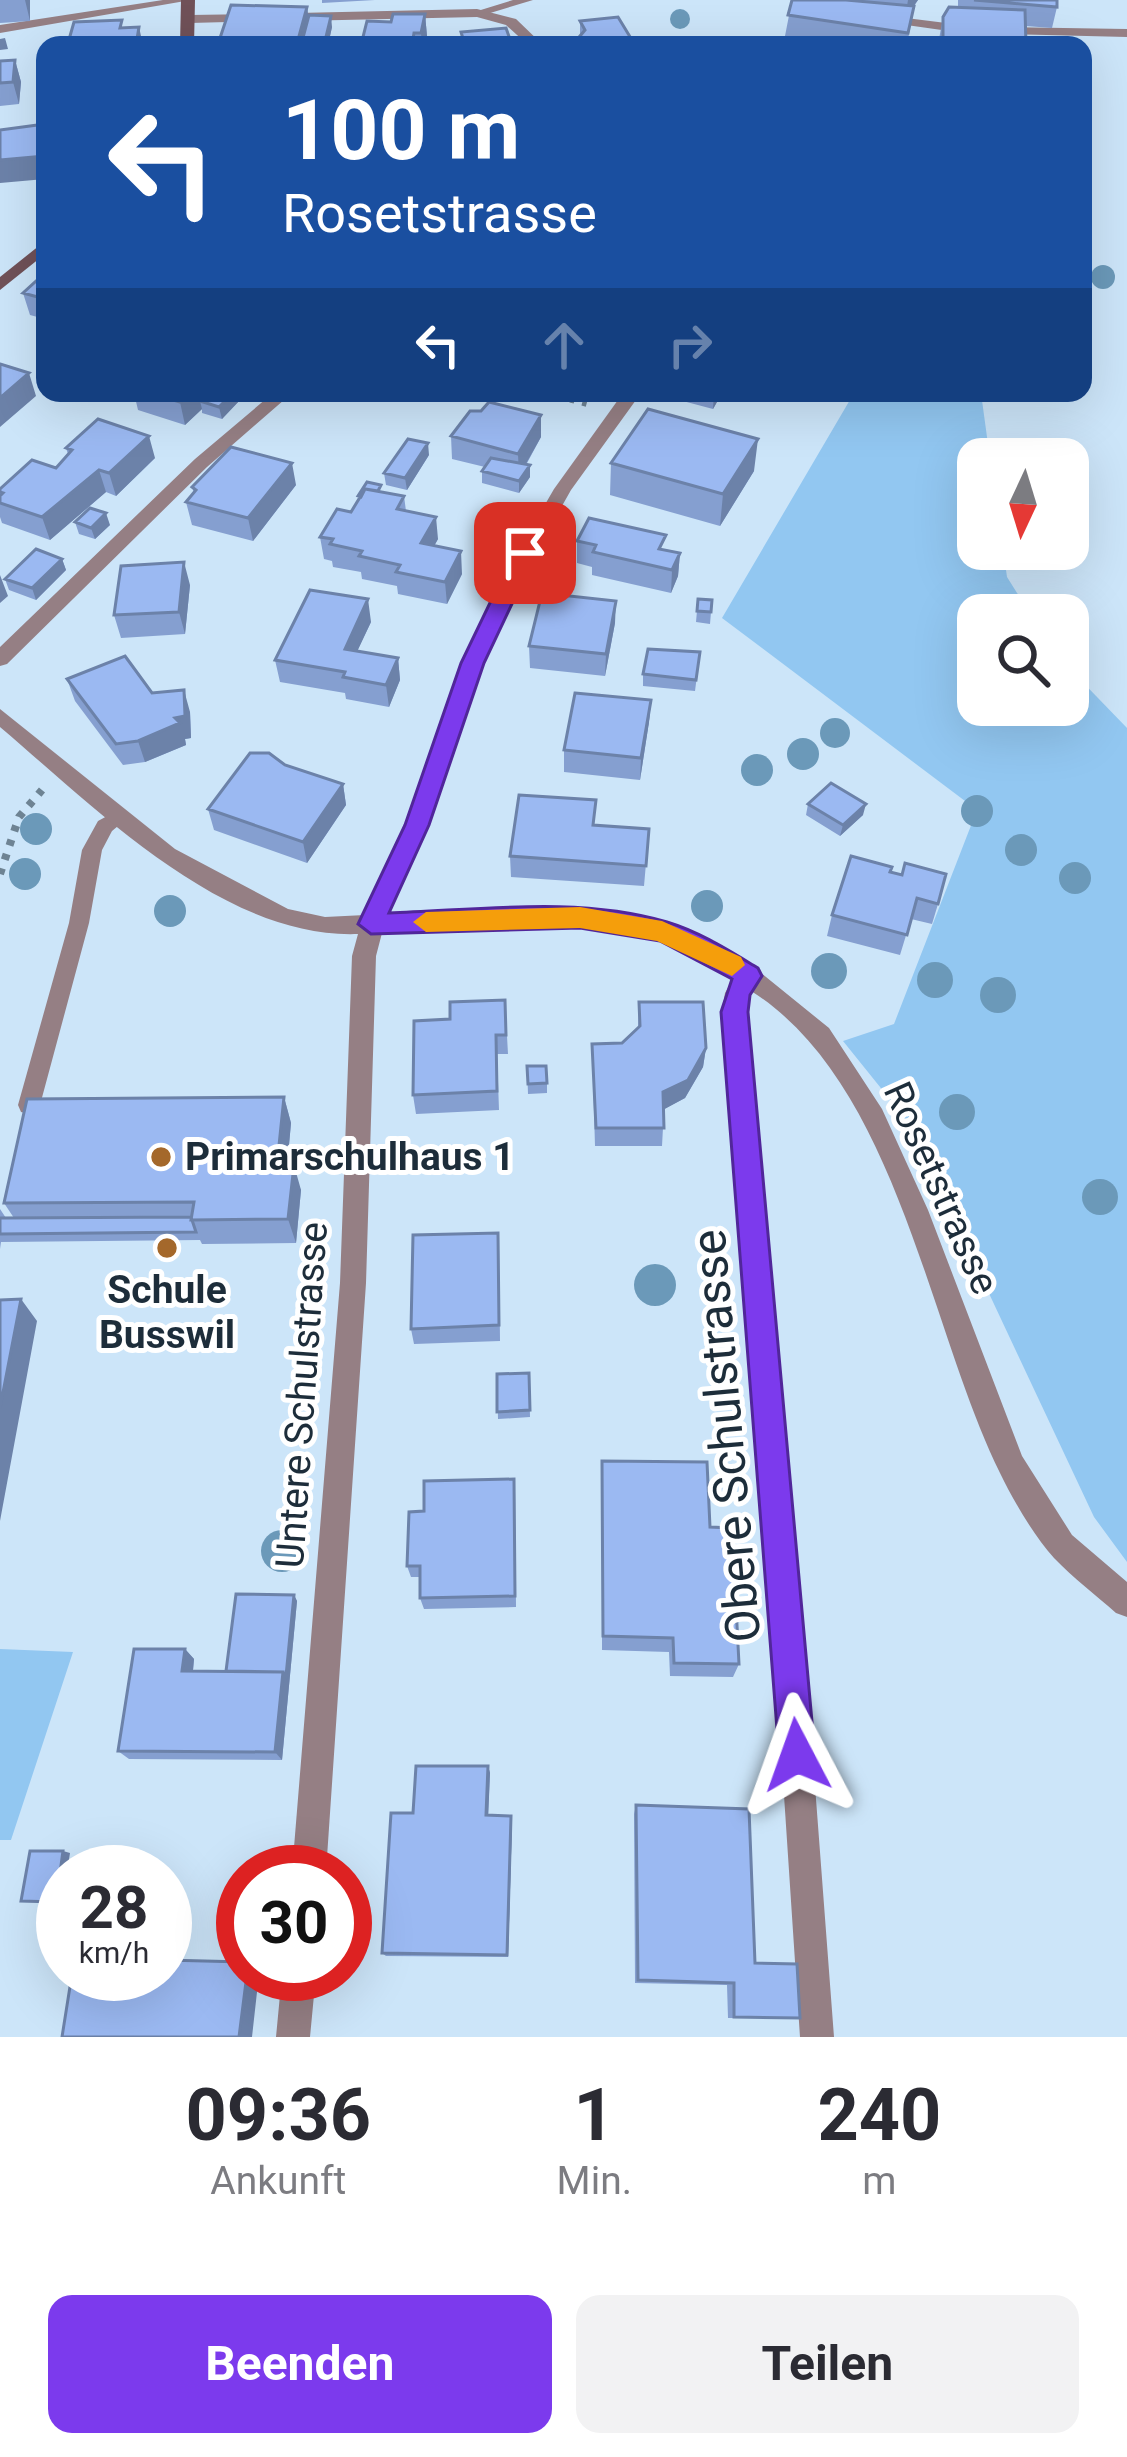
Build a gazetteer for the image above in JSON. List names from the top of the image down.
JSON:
{
  "streets": {
    "street": ["Rosetstrasse", "Untere Schulstrasse", "Obere Schulstrasse"]
  },
  "crossings": [
    ["Rosetstrasse", "Untere Schulstrasse"],
    ["Rosetstrasse", "Obere Schulstrasse"]
  ],
  "places": ["Primarschulhaus 1", "Schule Busswil"],
  "north": "bottom",
  "page": {
    "turn": ["100 m", "Rosetstrasse"],
    "speed": "28 km/h",
    "limit": "30",
    "eta": [
      "09:36",
      "Ankunft",
      "1",
      "Min.",
      "240",
      "m"
    ],
    "buttons": ["Beenden", "Teilen"]
  }
}
